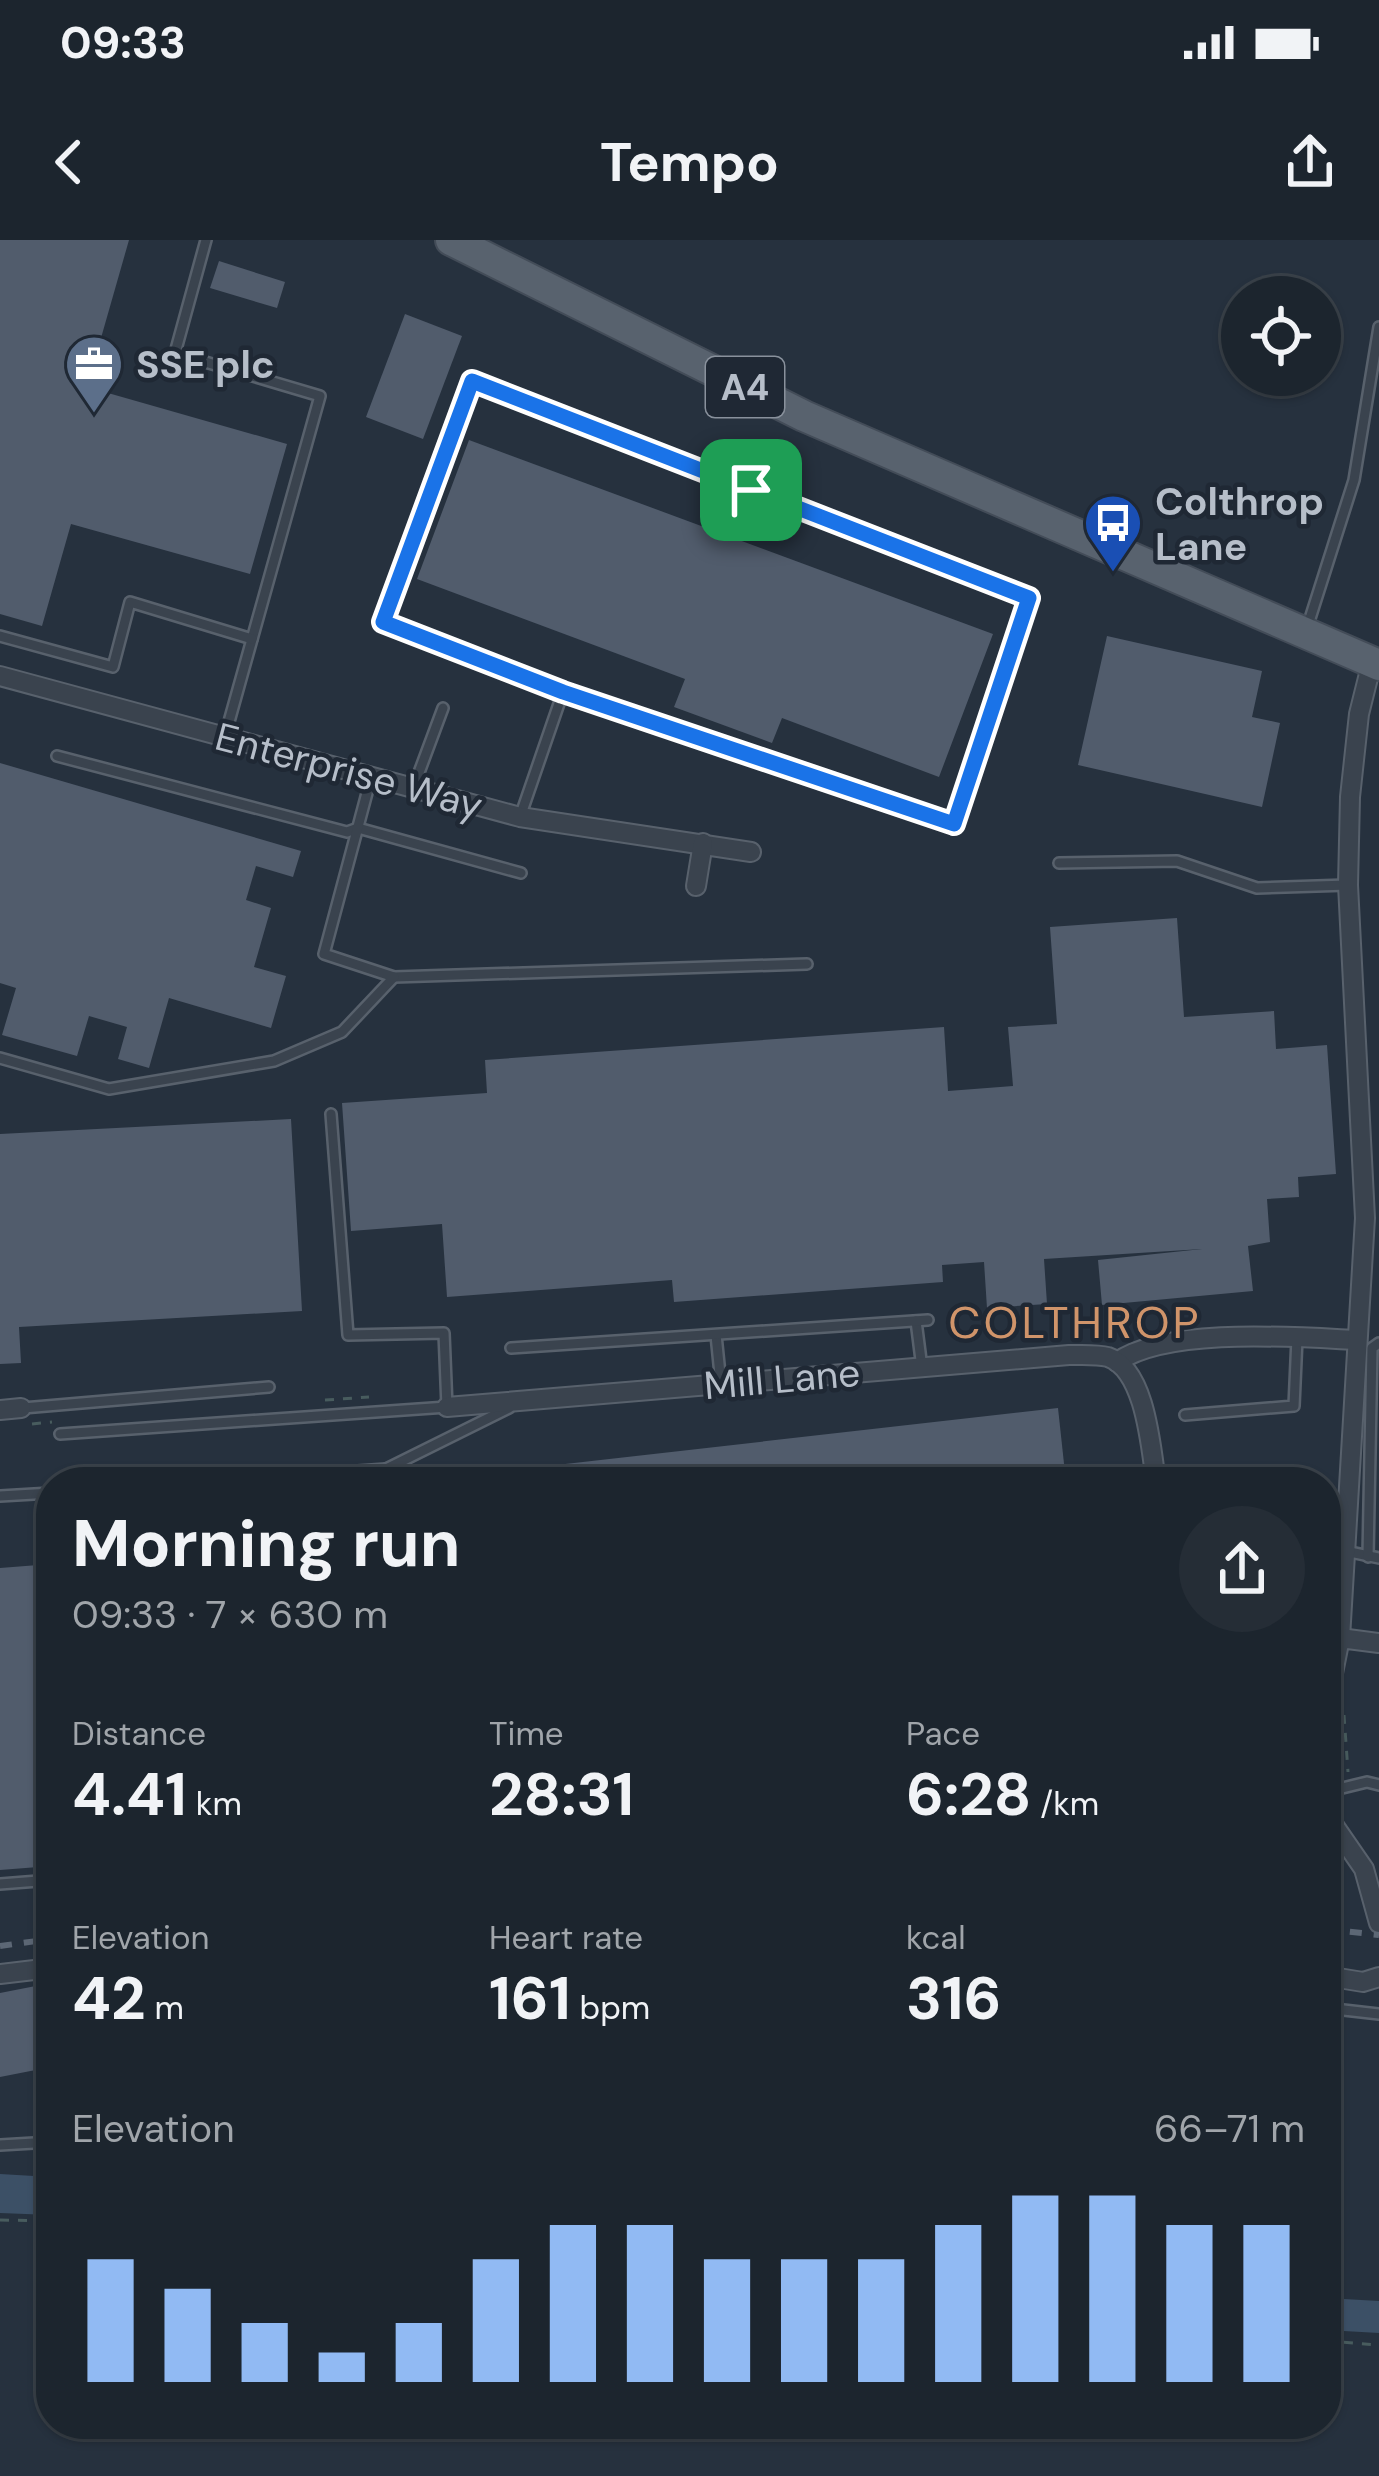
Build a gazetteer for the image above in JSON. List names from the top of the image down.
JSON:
{
  "streets": {
    "main road": ["A4"],
    "street": ["Enterprise Way", "Mill Lane"]
  },
  "districts": ["COLTHROP"],
  "places": {
    "office": ["SSE plc"],
    "bus stop": ["Colthrop Lane"]
  },
  "page": {
    "status": "09:33",
    "header": "Tempo",
    "heading": ["Morning run", "09:33 · 7 × 630 m"],
    "stats": [
      ["Distance", "4.41 km"],
      ["Time", "28:31"],
      ["Pace", "6:28 /km"],
      ["Elevation", "42 m"],
      ["Heart rate", "161 bpm"],
      ["kcal", "316"]
    ],
    "chart": ["Elevation", "66–71 m"]
  }
}
